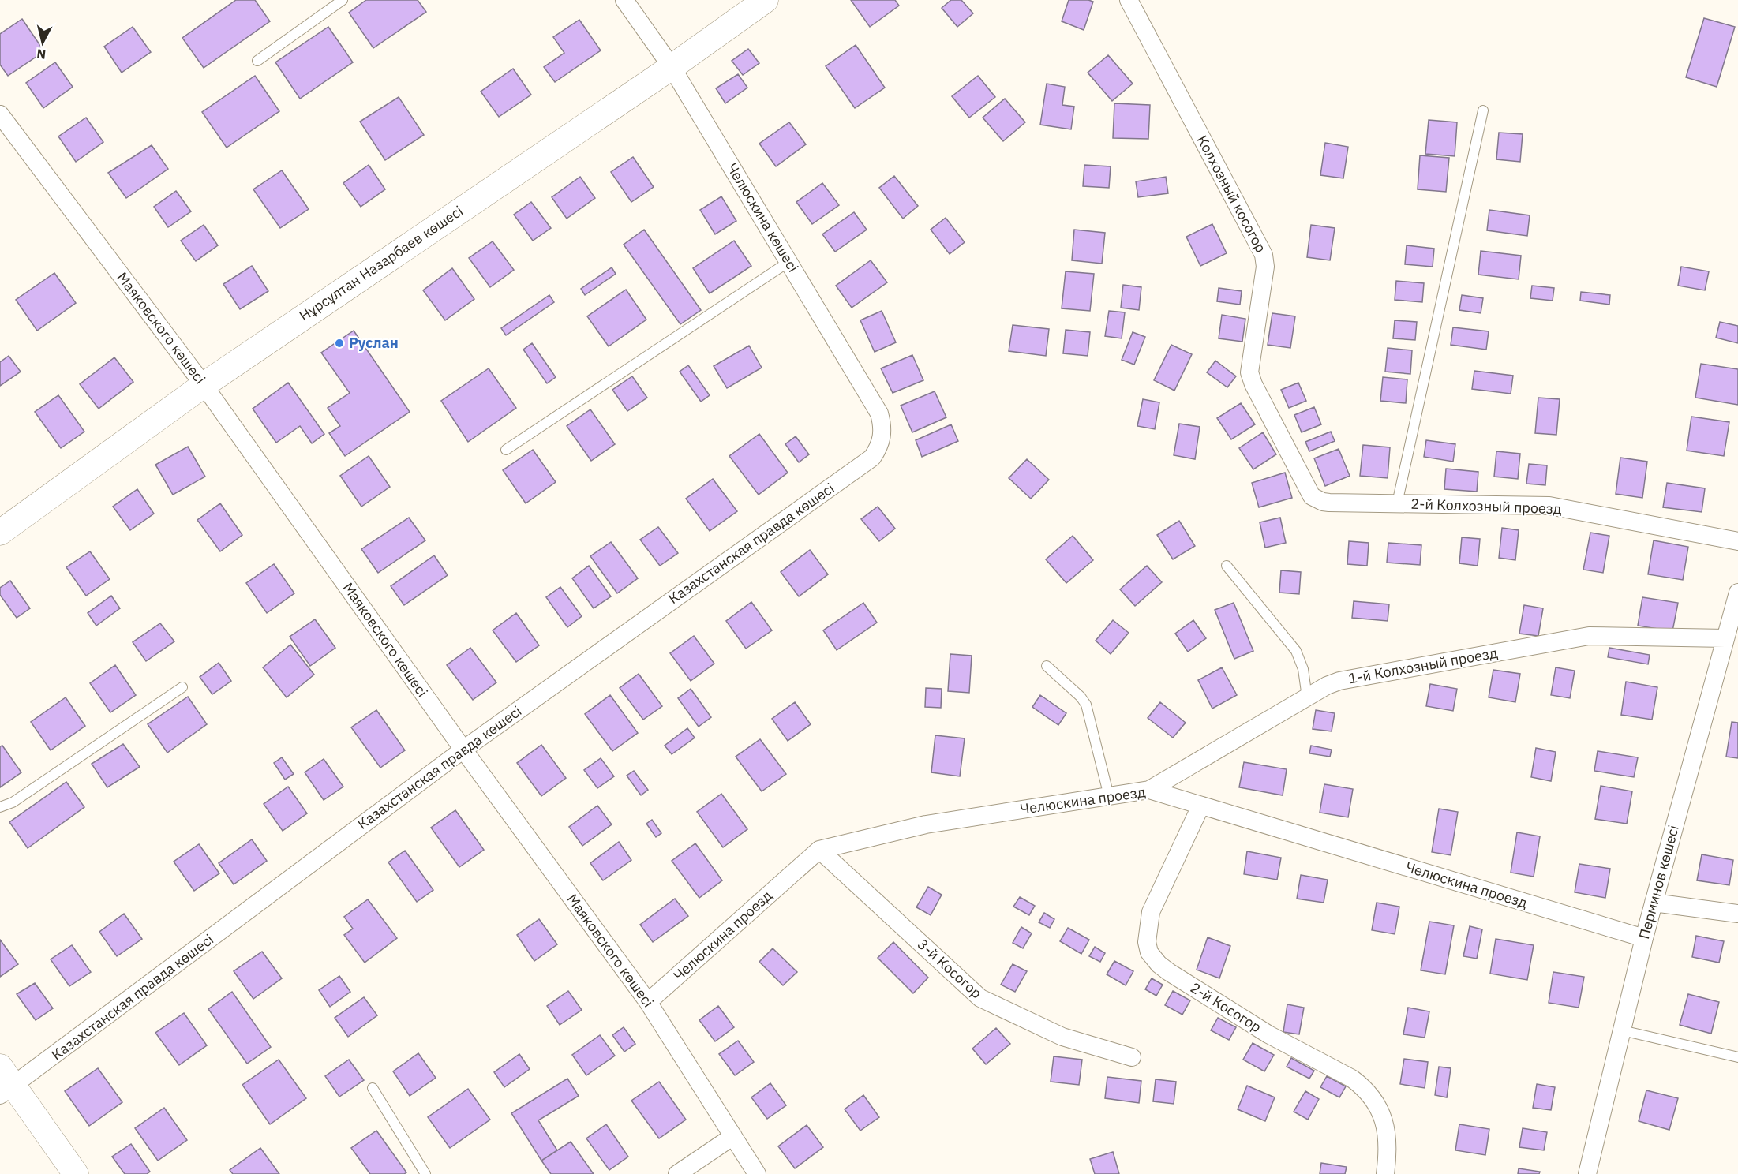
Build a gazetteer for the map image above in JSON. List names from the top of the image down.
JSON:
{
  "streets": {
    "street": [
      "Колхозный косогор",
      "Челюскина көшесі",
      "Нұрсұлтан Назарбаев көшесі",
      "Маяковского көшесі",
      "2-й Колхозный проезд",
      "Казахстанская правда көшесі",
      "1-й Колхозный проезд",
      "Челюскина проезд",
      "Перминов көшесі",
      "3-й Косогор",
      "2-й Косогор"
    ]
  },
  "crossings": [
    ["Колхозный косогор", "2-й Колхозный проезд"],
    ["Челюскина көшесі", "Нұрсұлтан Назарбаев көшесі"],
    ["Челюскина көшесі", "Казахстанская правда көшесі"],
    ["Нұрсұлтан Назарбаев көшесі", "Маяковского көшесі"],
    ["Маяковского көшесі", "Казахстанская правда көшесі"],
    ["Маяковского көшесі", "Челюскина проезд"],
    ["1-й Колхозный проезд", "Челюскина проезд"],
    ["1-й Колхозный проезд", "Перминов көшесі"],
    ["Челюскина проезд", "Перминов көшесі"],
    ["Челюскина проезд", "3-й Косогор"],
    ["Челюскина проезд", "2-й Косогор"]
  ],
  "places": ["Руслан"],
  "north": "bottom"
}
